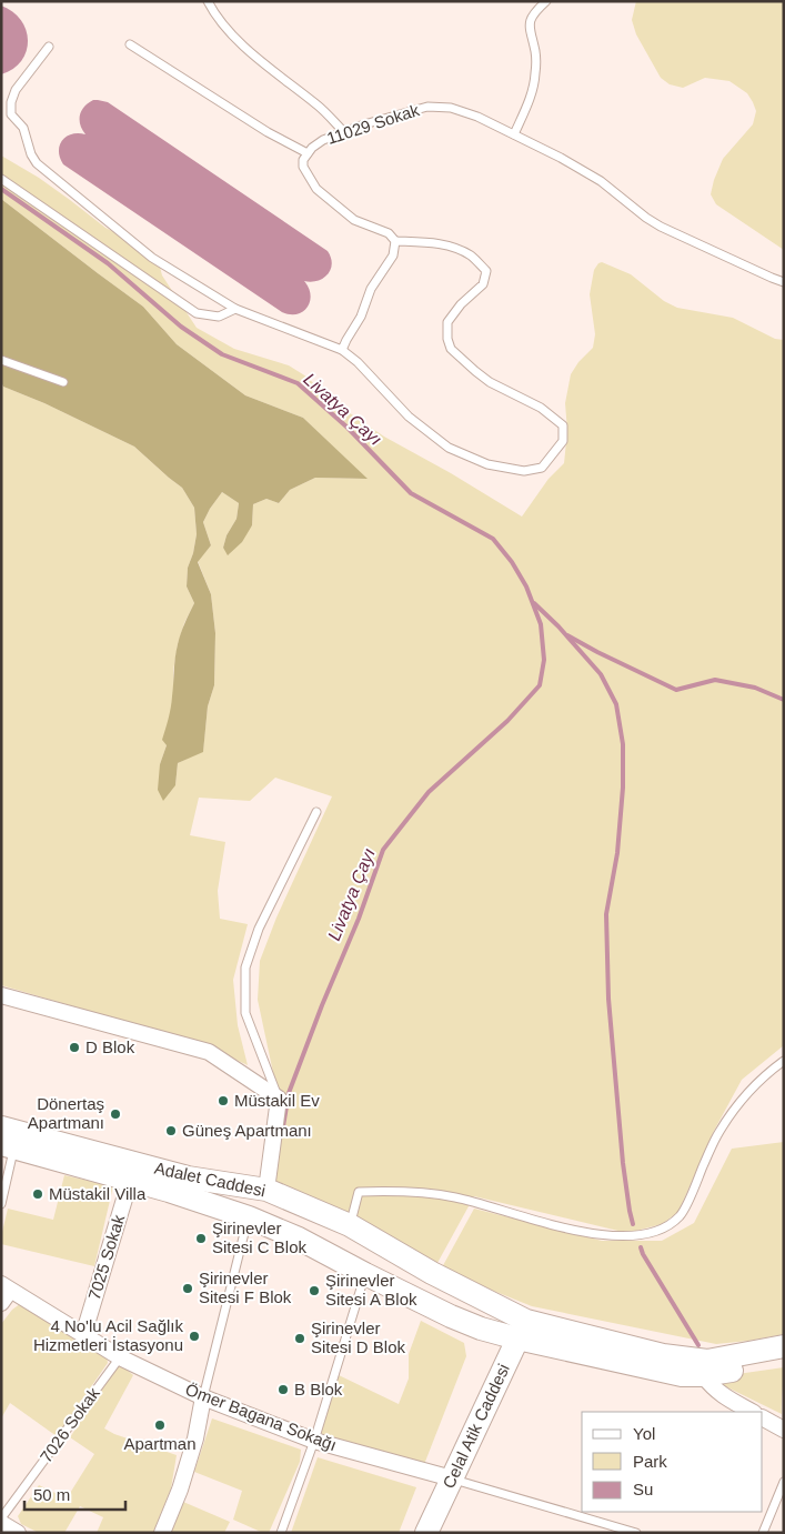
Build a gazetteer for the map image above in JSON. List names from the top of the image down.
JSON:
{
  "streets": {
    "street": [
      "Adalet Caddesi",
      "7025 Sokak",
      "Ömer Bagana Sokağı",
      "Celal Atik Caddesi"
    ],
    "lane": ["11029 Sokak", "7026 Sokak"]
  },
  "crossings": [
    ["Adalet Caddesi", "7025 Sokak"],
    ["Adalet Caddesi", "Celal Atik Caddesi"],
    ["7025 Sokak", "Ömer Bagana Sokağı"],
    ["Ömer Bagana Sokağı", "7026 Sokak"],
    ["Ömer Bagana Sokağı", "Celal Atik Caddesi"]
  ],
  "water": ["Livatya Çayı"],
  "places": [
    "D Blok",
    "Müstakil Ev",
    "Dönertaş Apartmanı",
    "Güneş Apartmanı",
    "Müstakil Villa",
    "Şirinevler Sitesi C Blok",
    "Şirinevler Sitesi F Blok",
    "Şirinevler Sitesi A Blok",
    "4 No'lu Acil Sağlık Hizmetleri İstasyonu",
    "Şirinevler Sitesi D Blok",
    "B Blok",
    "Apartman"
  ],
  "legend": ["Yol", "Park", "Su"],
  "scale_bar": "50 m"
}
